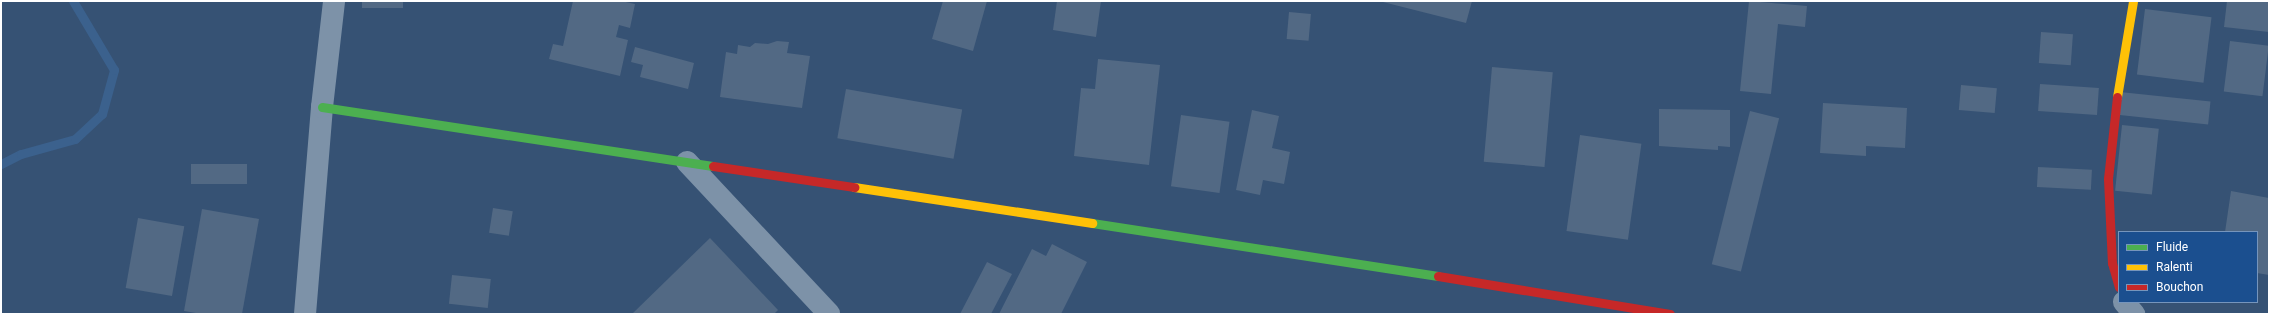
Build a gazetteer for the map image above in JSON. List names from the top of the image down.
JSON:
{
  "legend": ["Fluide", "Ralenti", "Bouchon"]
}
